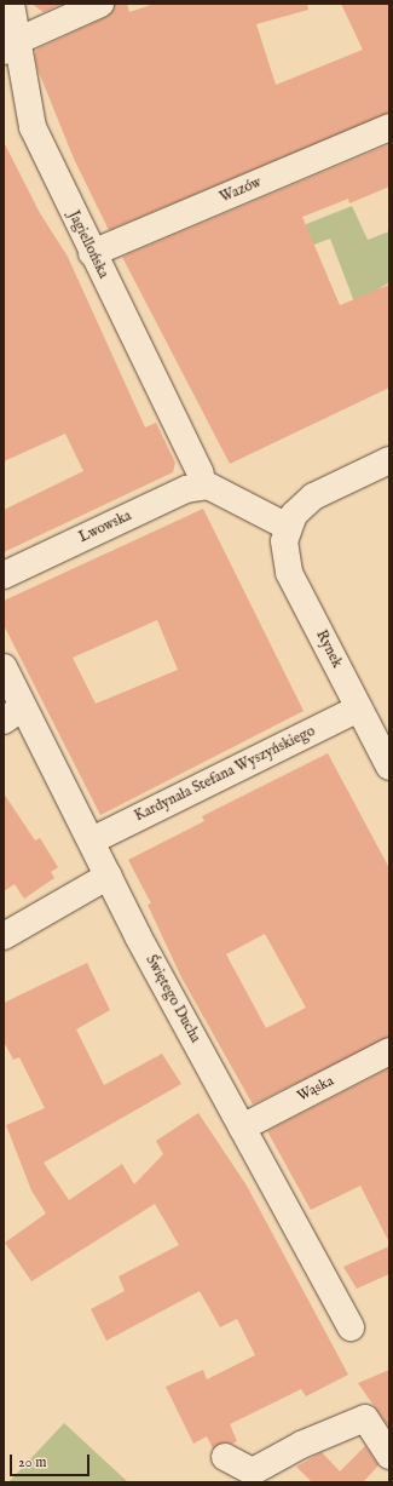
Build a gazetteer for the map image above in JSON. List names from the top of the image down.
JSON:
{
  "streets": {
    "street": [
      "Wazów",
      "Jagiellońska",
      "Lwowska",
      "Rynek",
      "Kardynała Stefana Wyszyńskiego",
      "Świętego Ducha",
      "Wąska"
    ]
  },
  "crossings": [
    ["Wazów", "Jagiellońska"],
    ["Jagiellońska", "Lwowska"],
    ["Rynek", "Kardynała Stefana Wyszyńskiego"],
    ["Kardynała Stefana Wyszyńskiego", "Świętego Ducha"],
    ["Świętego Ducha", "Wąska"]
  ],
  "scale_bar": "20 m"
}
